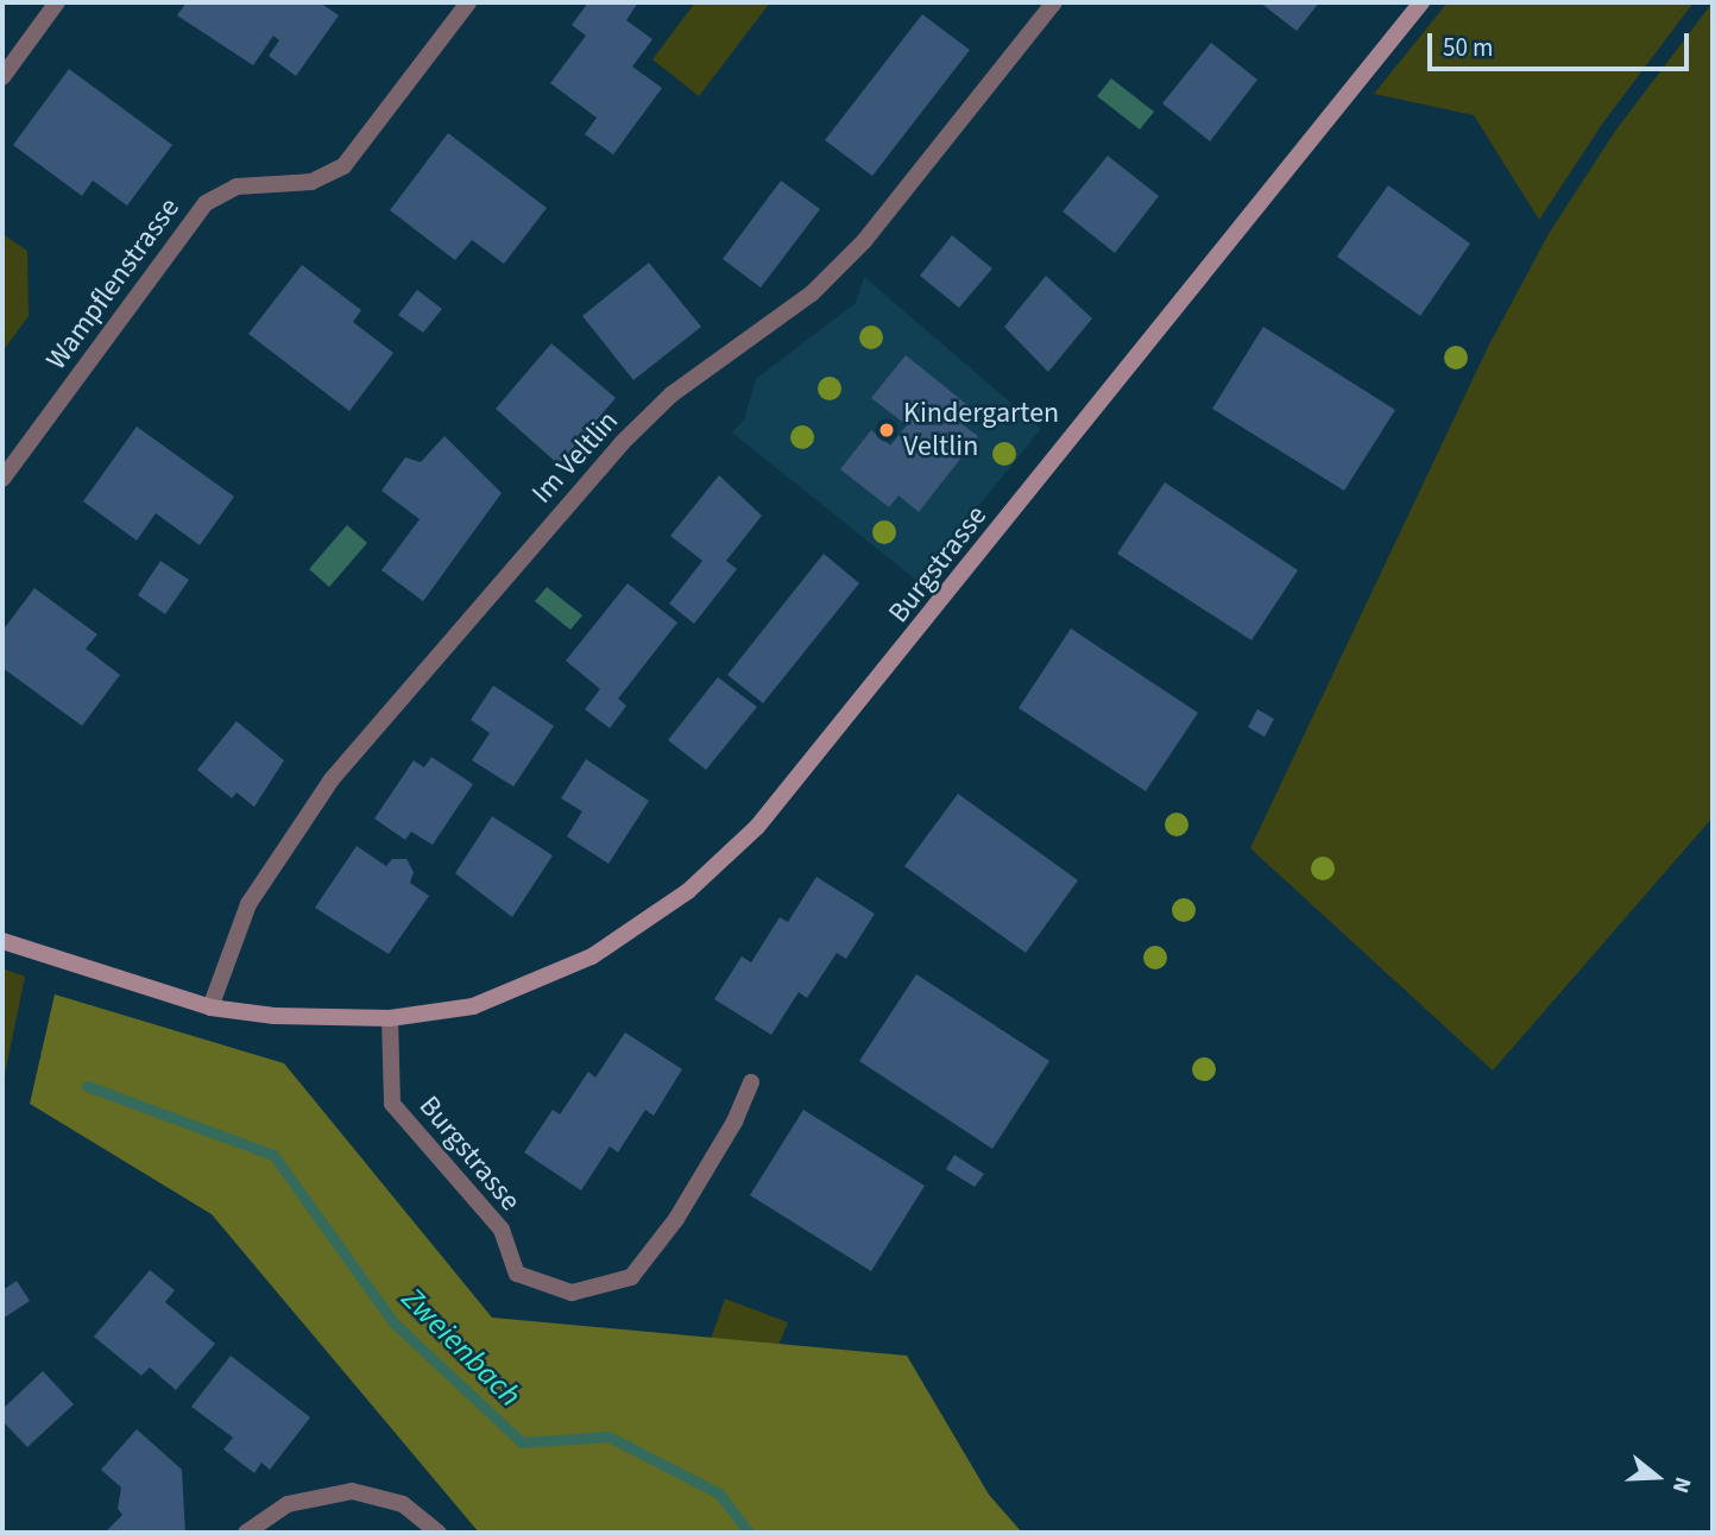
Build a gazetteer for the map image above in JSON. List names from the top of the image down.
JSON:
{
  "streets": {
    "street": ["Wampflenstrasse", "Im Veltlin", "Burgstrasse"]
  },
  "crossings": [
    ["Im Veltlin", "Burgstrasse"]
  ],
  "water": ["Zweienbach"],
  "places": ["Kindergarten Veltlin"],
  "scale_bar": "50 m",
  "north": "right"
}
